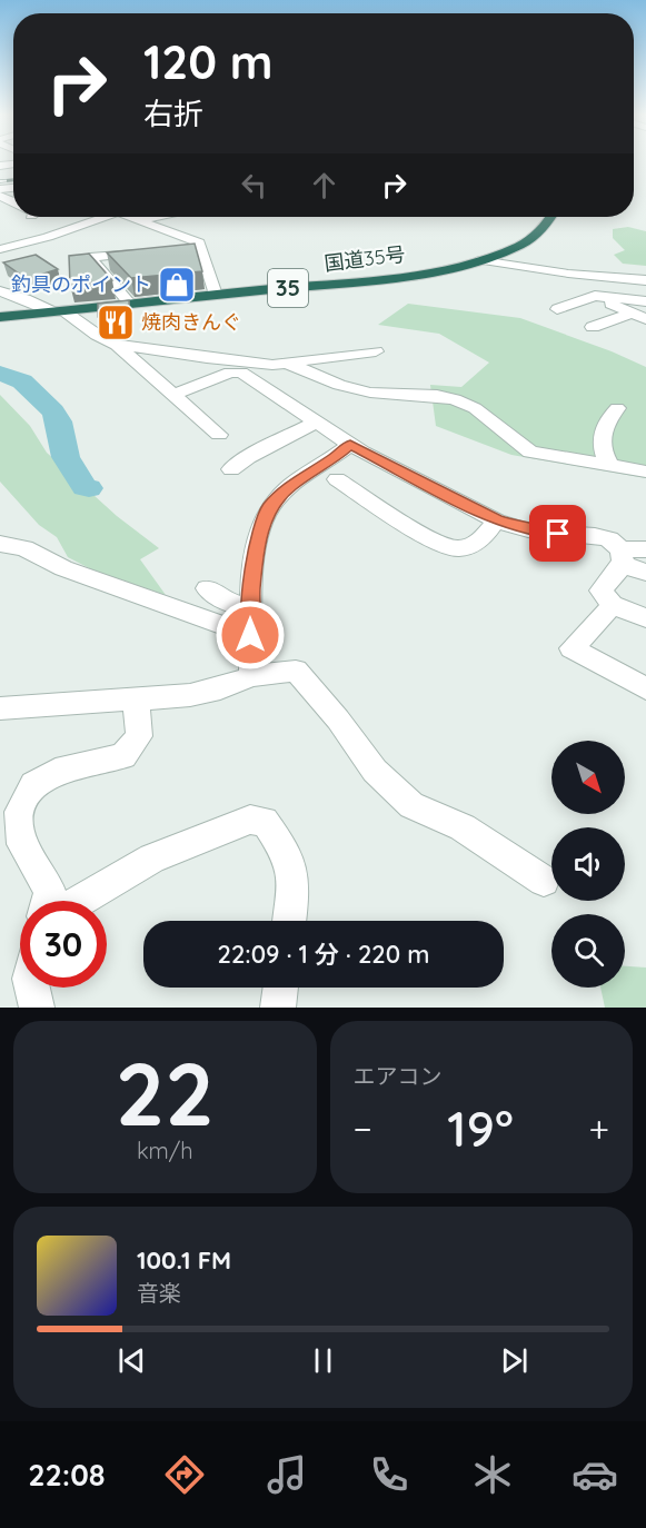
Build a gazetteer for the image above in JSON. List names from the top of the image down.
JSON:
{
  "streets": {
    "highway": ["国道35号", "35"]
  },
  "places": {
    "shop": ["釣具のポイント"],
    "restaurant": ["焼肉きんぐ"]
  },
  "north": "bottom right",
  "page": {
    "turn": ["120 m", "右折"],
    "limit": "30",
    "trip": "22:09 · 1 分 · 220 m",
    "tile": [
      ["22", "km/h"],
      "エアコン"
    ],
    "heat": ["−", "19°", "+"],
    "song": ["100.1 FM", "音楽"],
    "tabs": "22:08"
  }
}
